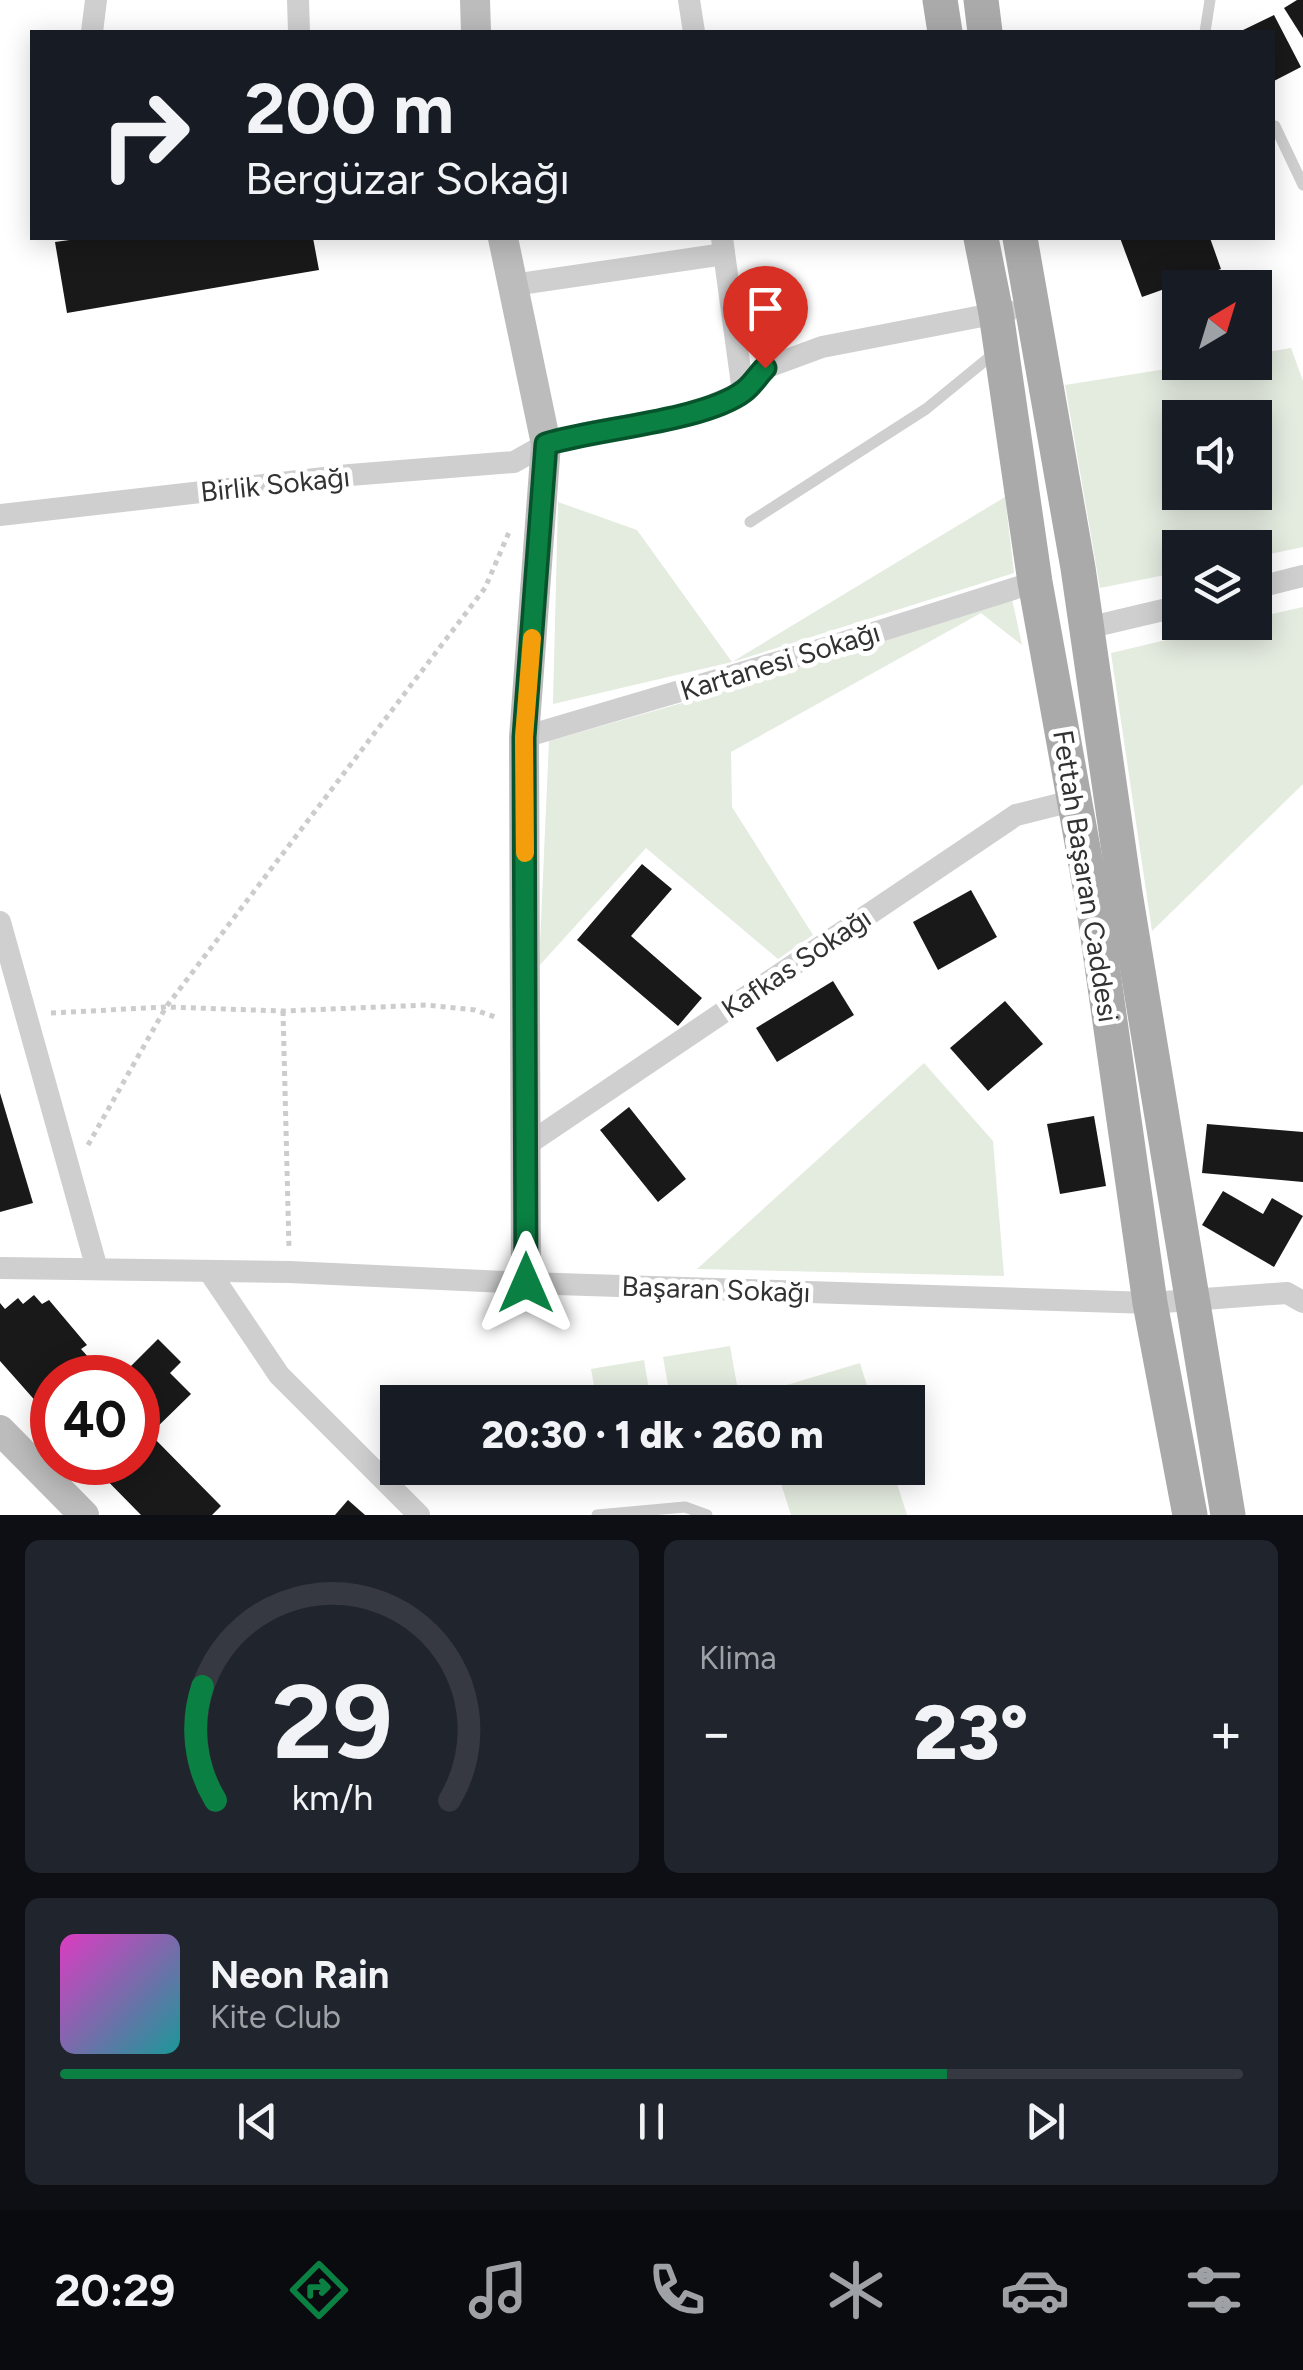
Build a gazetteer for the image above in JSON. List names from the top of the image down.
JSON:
{
  "streets": {
    "main road": ["Fettah Başaran Caddesi"],
    "street": [
      "Birlik Sokağı",
      "Kartanesi Sokağı",
      "Kafkas Sokağı",
      "Başaran Sokağı"
    ]
  },
  "crossings": [
    ["Birlik Sokağı", "Fettah Başaran Caddesi"],
    ["Kartanesi Sokağı", "Fettah Başaran Caddesi"],
    ["Fettah Başaran Caddesi", "Kafkas Sokağı"],
    ["Fettah Başaran Caddesi", "Başaran Sokağı"]
  ],
  "north": "top right",
  "page": {
    "turn": ["200 m", "Bergüzar Sokağı"],
    "limit": "40",
    "trip": "20:30 · 1 dk · 260 m",
    "tile": "Klima",
    "heat": ["−", "23°", "+"],
    "song": ["Neon Rain", "Kite Club"],
    "tabs": "20:29",
    "gauge": ["29", "km/h"]
  }
}
